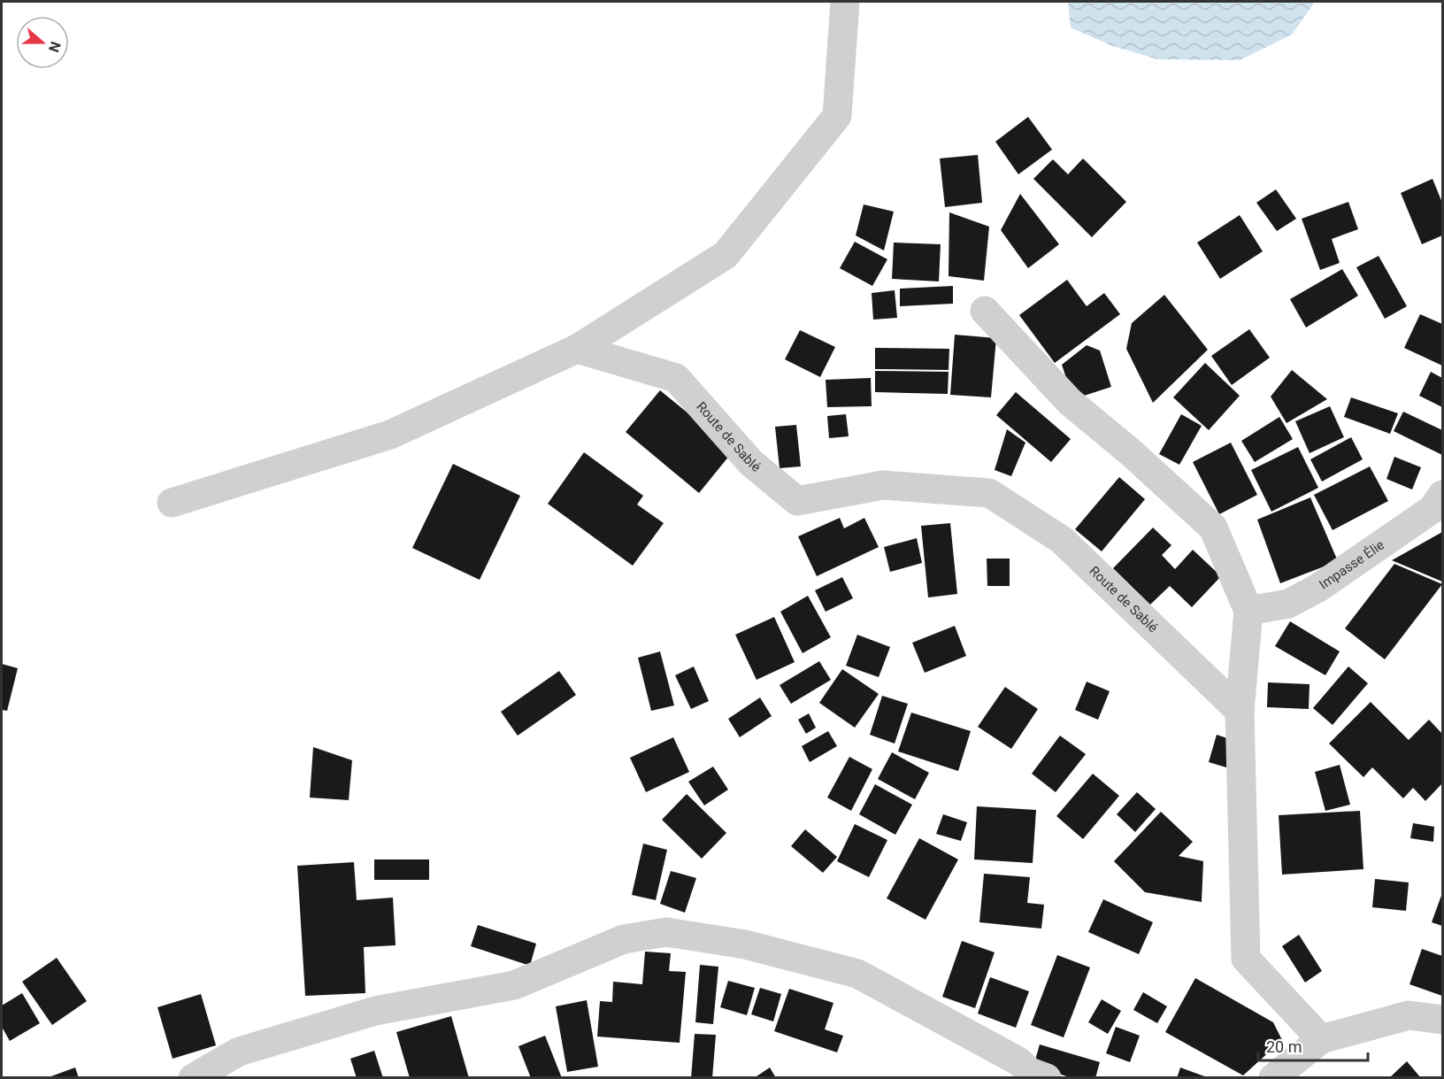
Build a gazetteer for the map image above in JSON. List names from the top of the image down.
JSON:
{
  "streets": {
    "street": ["Route de Sablé", "Impasse Élie"]
  },
  "scale_bar": "20 m",
  "north": "right"
}
